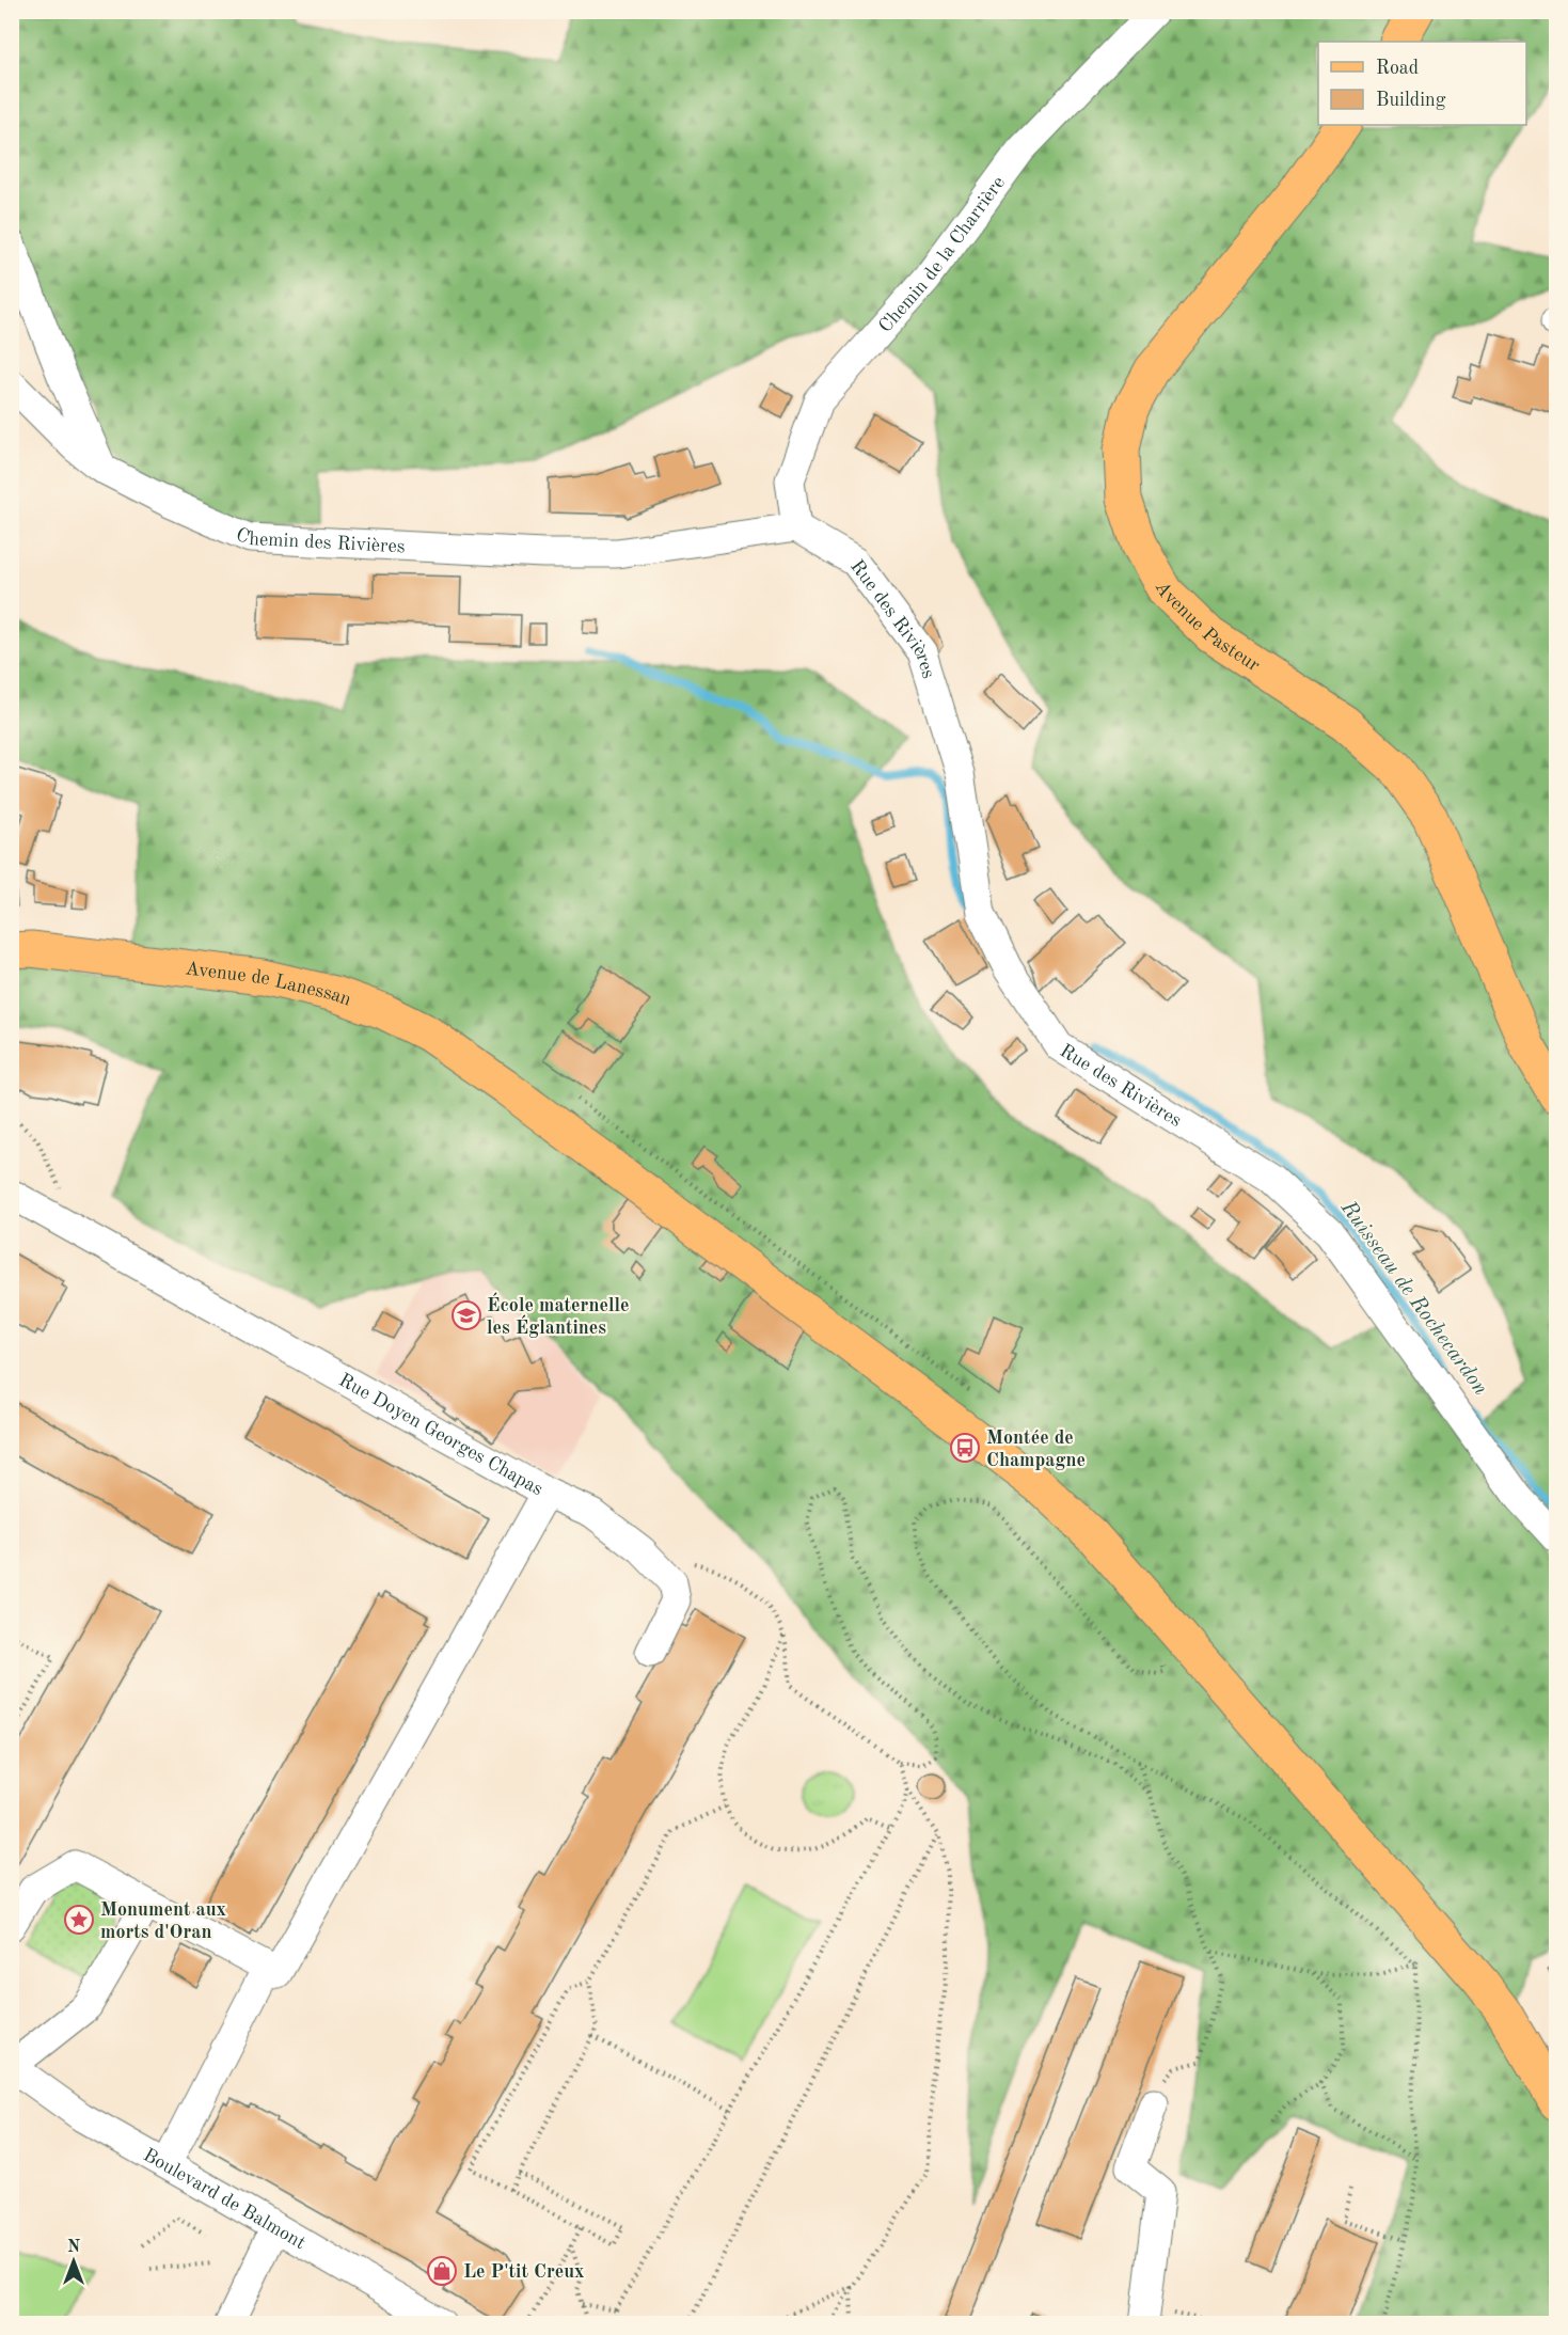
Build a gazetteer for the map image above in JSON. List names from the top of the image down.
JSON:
{
  "streets": {
    "main road": ["Avenue Pasteur", "Avenue de Lanessan"],
    "street": [
      "Chemin de la Charrière",
      "Chemin des Rivières",
      "Rue des Rivières",
      "Rue Doyen Georges Chapas",
      "Boulevard de Balmont"
    ]
  },
  "crossings": [
    ["Chemin de la Charrière", "Chemin des Rivières"],
    ["Chemin de la Charrière", "Rue des Rivières"],
    ["Chemin des Rivières", "Rue des Rivières"]
  ],
  "water": ["Ruisseau de Rochecardon"],
  "places": {
    "school or university": ["École maternelle les Églantines"],
    "bus stop": ["Montée de Champagne"],
    "place": ["Monument aux morts d'Oran"],
    "shop": ["Le P'tit Creux"]
  },
  "legend": ["Road", "Building"],
  "north": "top"
}
